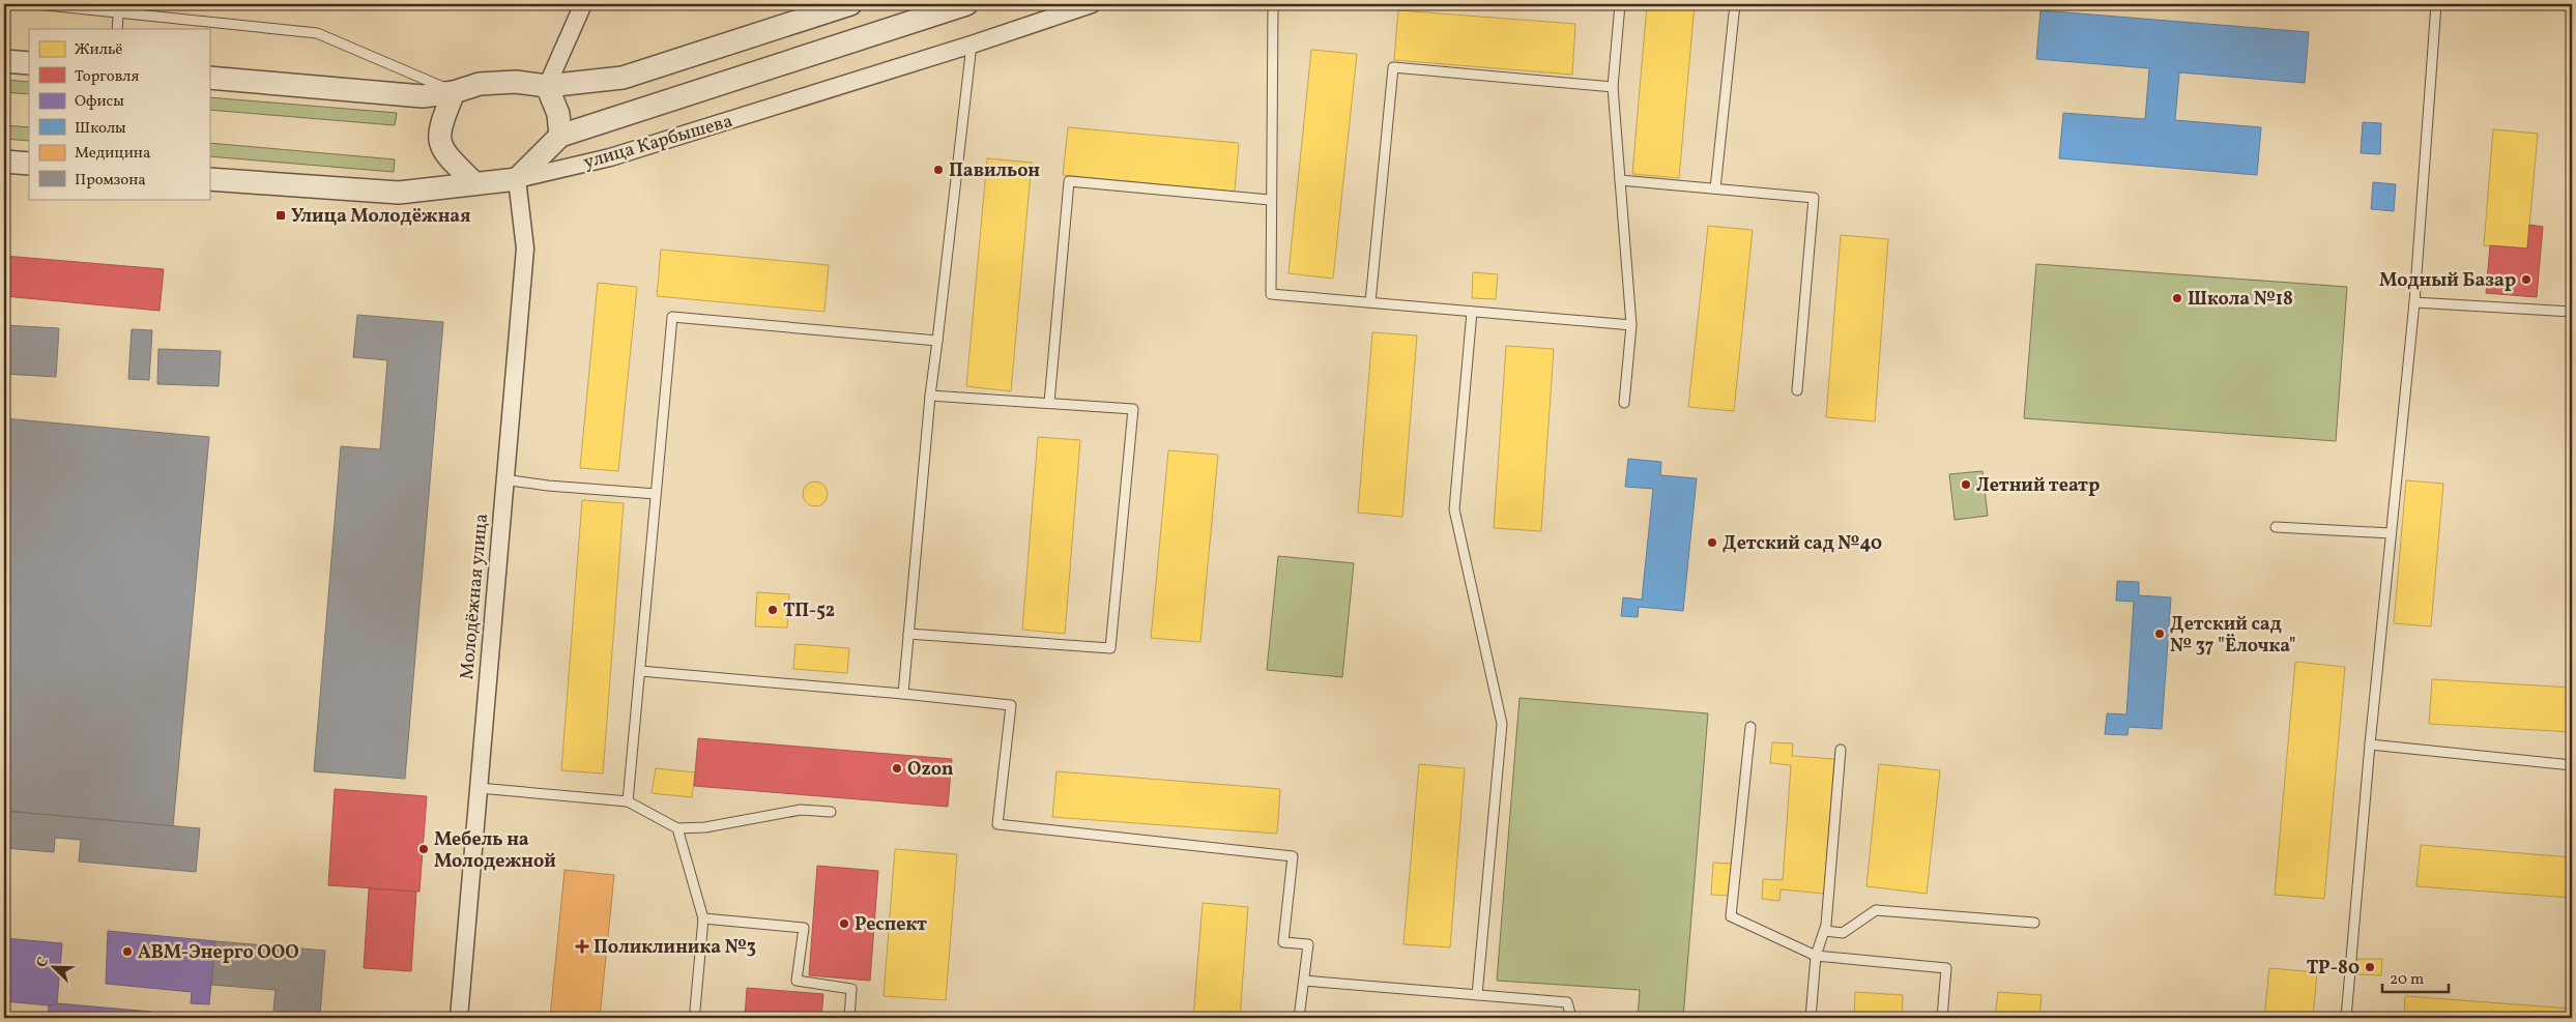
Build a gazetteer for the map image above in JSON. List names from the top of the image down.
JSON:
{
  "streets": {
    "street": ["улица Карбышева", "Молодёжная улица"]
  },
  "crossings": [
    ["улица Карбышева", "Молодёжная улица"]
  ],
  "places": {
    "other": [
      "Павильон",
      "Модный Базар",
      "Школа №18",
      "Летний театр",
      "Детский сад №40",
      "ТП-52",
      "Детский сад № 37 \"Ёлочка\"",
      "Ozon",
      "Мебель на Молодежной",
      "Респект",
      "АВМ-Энерго ООО",
      "ТР-80"
    ],
    "transit": ["Улица Молодёжная"],
    "health": ["Поликлиника №3"]
  },
  "legend": [
    "Жильё",
    "Торговля",
    "Офисы",
    "Школы",
    "Медицина",
    "Промзона"
  ],
  "scale_bar": "20 m",
  "north": "top left"
}
